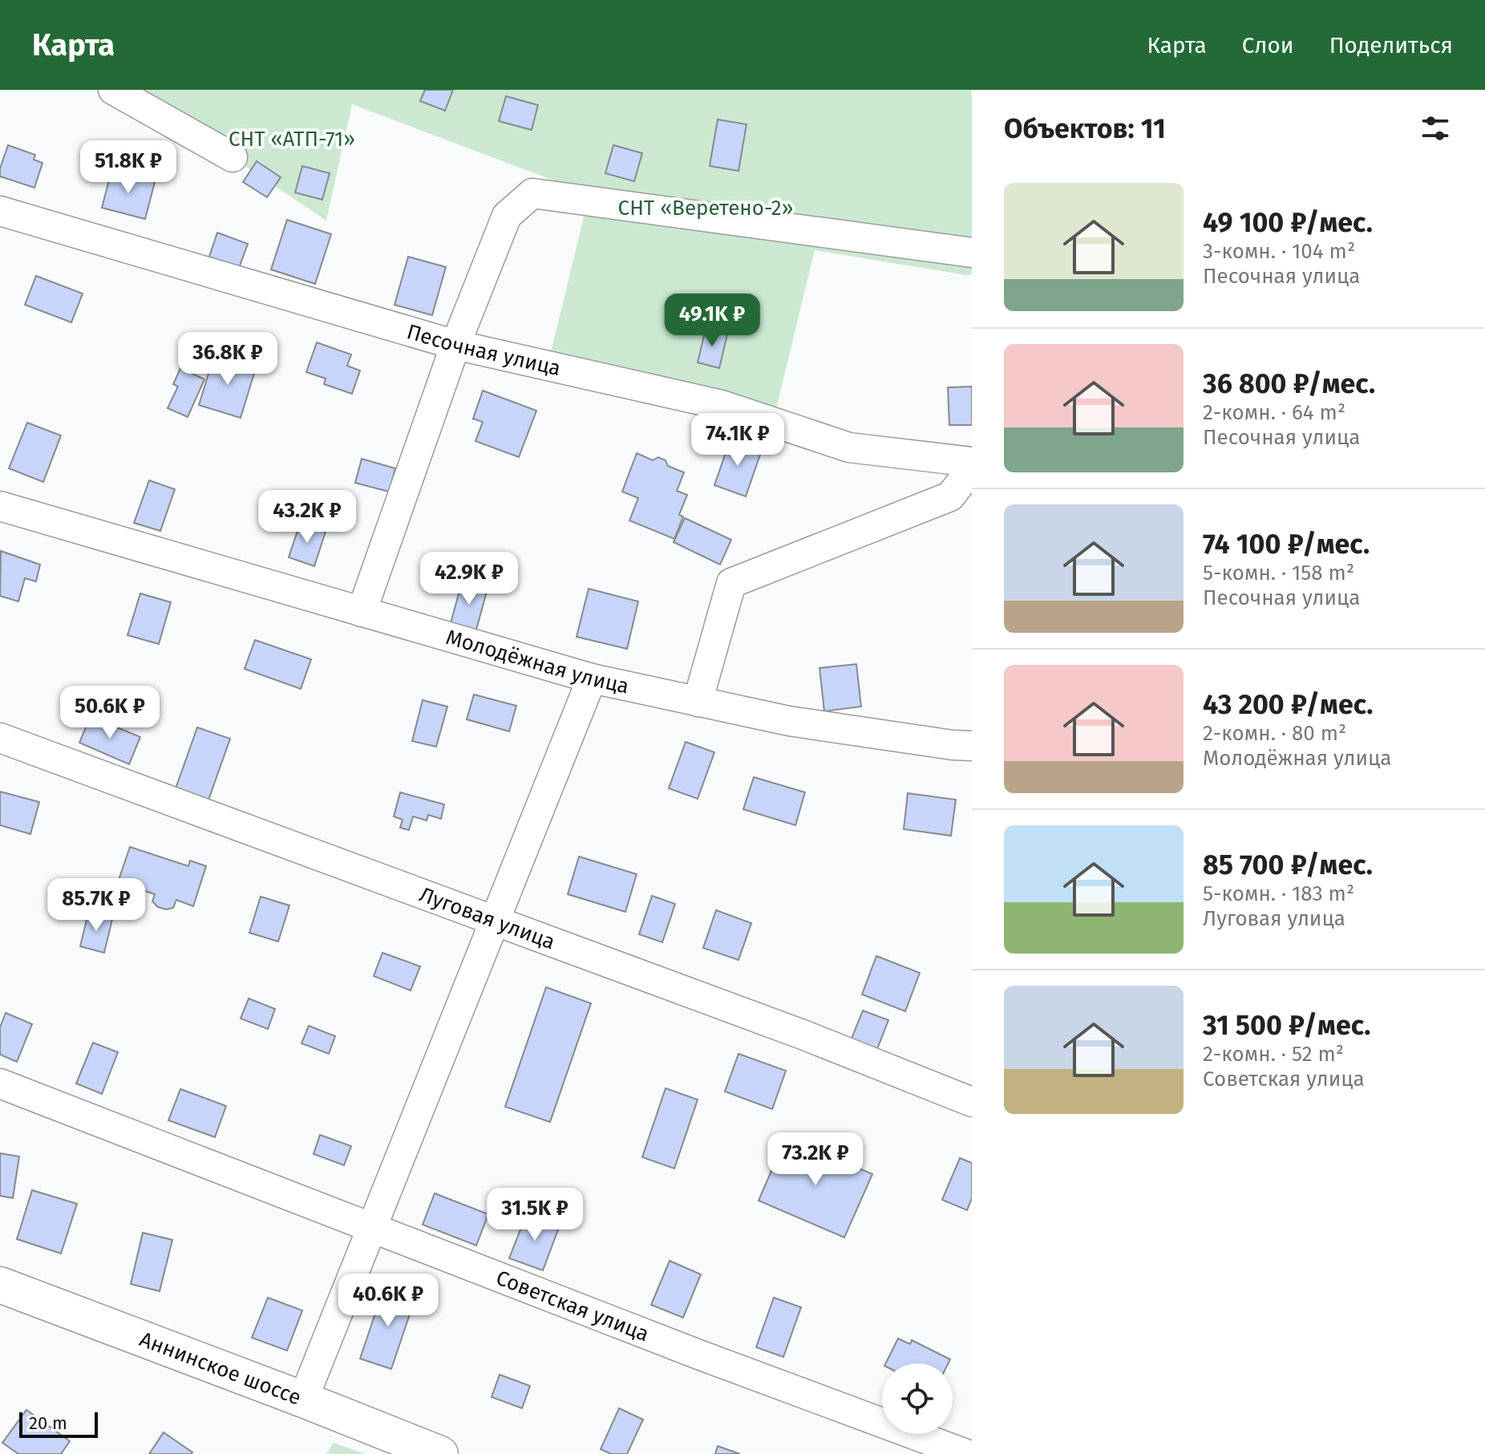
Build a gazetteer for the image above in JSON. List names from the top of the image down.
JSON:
{
  "streets": {
    "main road": ["Аннинское шоссе"],
    "street": [
      "Песочная улица",
      "Молодёжная улица",
      "Луговая улица",
      "Советская улица"
    ]
  },
  "parks": ["СНТ «АТП-71»", "СНТ «Веретено-2»"],
  "scale_bar": "20 m",
  "page": {
    "header": "Карта",
    "nav": ["Карта", "Слои", "Поделиться"],
    "heading": "Объектов: 11",
    "price": [
      "51.8K ₽",
      "49.1K ₽",
      "36.8K ₽",
      "74.1K ₽",
      "43.2K ₽",
      "42.9K ₽",
      "50.6K ₽",
      "85.7K ₽",
      "73.2K ₽",
      "31.5K ₽",
      "40.6K ₽"
    ],
    "list": [
      {
        "name": "49 100 ₽/мес.",
        "note": "3-комн. · 104 m² · Песочная улица"
      },
      {
        "name": "36 800 ₽/мес.",
        "note": "2-комн. · 64 m² · Песочная улица"
      },
      {
        "name": "74 100 ₽/мес.",
        "note": "5-комн. · 158 m² · Песочная улица"
      },
      {
        "name": "43 200 ₽/мес.",
        "note": "2-комн. · 80 m² · Молодёжная улица"
      },
      {
        "name": "85 700 ₽/мес.",
        "note": "5-комн. · 183 m² · Луговая улица"
      },
      {
        "name": "31 500 ₽/мес.",
        "note": "2-комн. · 52 m² · Советская улица"
      }
    ],
    "scale": "20 m"
  }
}
